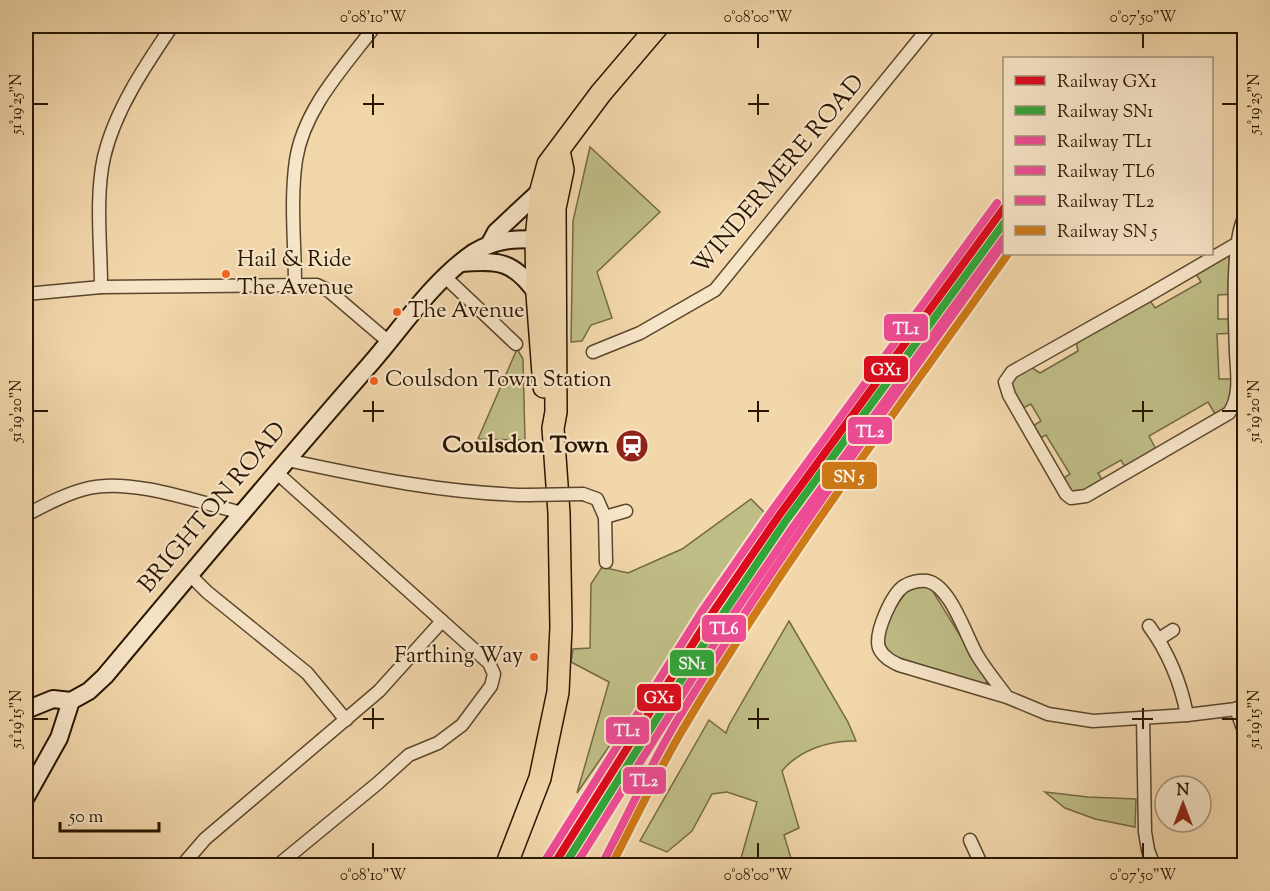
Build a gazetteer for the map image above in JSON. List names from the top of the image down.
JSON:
{
  "streets": {
    "main road": ["BRIGHTON ROAD"],
    "street": ["WINDERMERE ROAD"]
  },
  "places": {
    "other": [
      "Hail & Ride The Avenue",
      "The Avenue",
      "Coulsdon Town Station",
      "Farthing Way"
    ],
    "station": ["Coulsdon Town"]
  },
  "lines": [
    "rail line TL1",
    "rail line GX1",
    "rail line SN1",
    "rail line TL6",
    "rail line TL2"
  ],
  "legend": [
    "Railway GX1",
    "Railway SN1",
    "Railway TL1",
    "Railway TL6",
    "Railway TL2",
    "Railway SN 5"
  ],
  "scale_bar": "50 m",
  "north": "top",
  "coordinates": [
    "0°08'10\"W",
    "0°08'00\"W",
    "0°07'50\"W",
    "51°19'25\"N",
    "51°19'20\"N",
    "51°19'15\"N"
  ]
}
